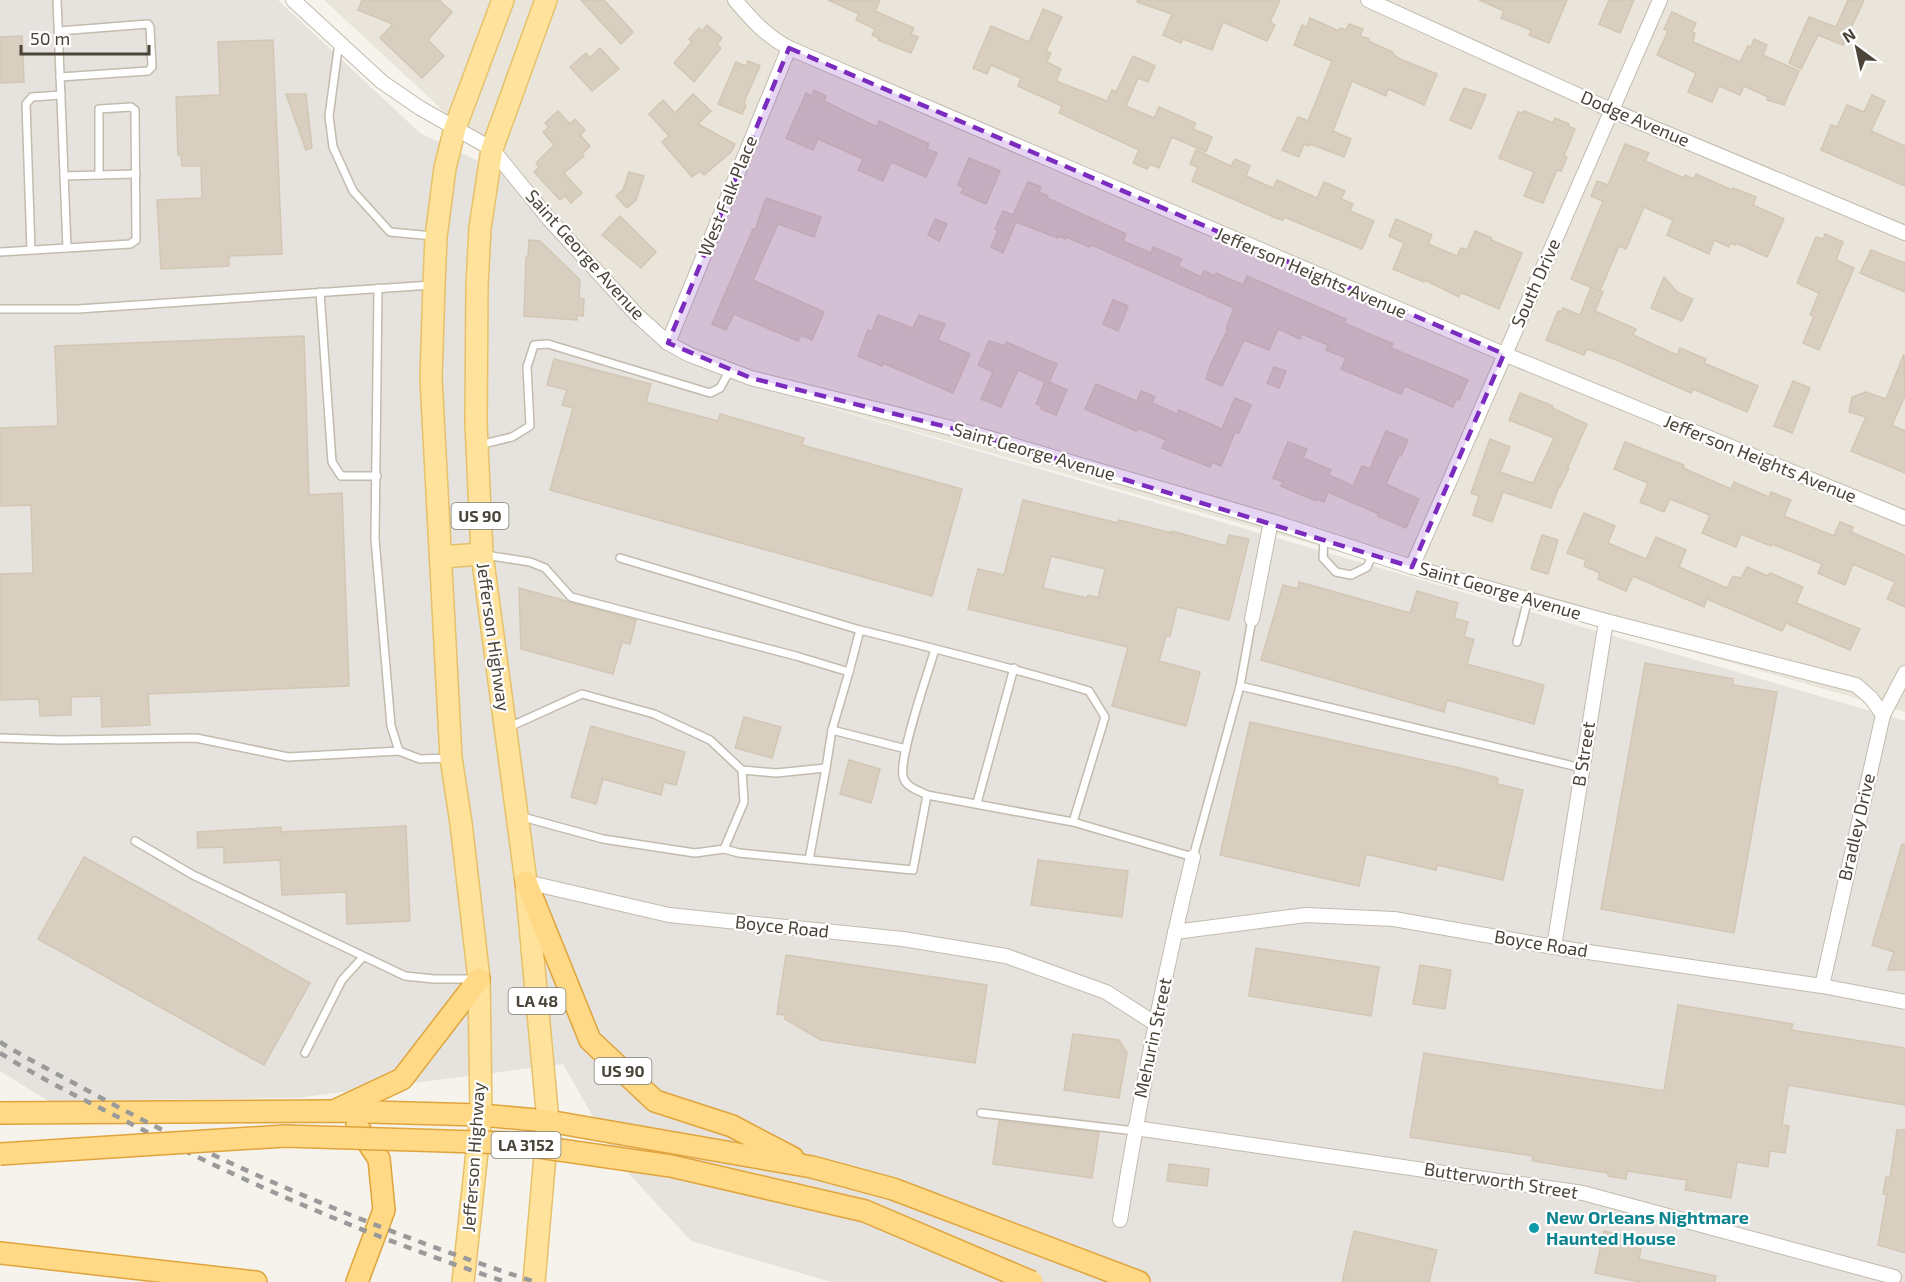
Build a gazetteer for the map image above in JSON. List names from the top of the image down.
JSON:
{
  "streets": {
    "highway": ["US 90", "LA 3152"],
    "main road": ["Jefferson Highway", "LA 48"],
    "street": [
      "Dodge Avenue",
      "West Falk Place",
      "Saint George Avenue",
      "Jefferson Heights Avenue",
      "South Drive",
      "B Street",
      "Bradley Drive",
      "Boyce Road",
      "Mehurin Street",
      "Butterworth Street"
    ]
  },
  "crossings": [
    ["Dodge Avenue", "South Drive"],
    ["West Falk Place", "Saint George Avenue"],
    ["West Falk Place", "Jefferson Heights Avenue"],
    ["Saint George Avenue", "South Drive"],
    ["Saint George Avenue", "Jefferson Highway"],
    ["Saint George Avenue", "B Street"],
    ["Saint George Avenue", "Bradley Drive"],
    ["Jefferson Heights Avenue", "South Drive"],
    ["US 90", "Jefferson Highway"],
    ["US 90", "Boyce Road"],
    ["Jefferson Highway", "Boyce Road"],
    ["B Street", "Boyce Road"],
    ["Bradley Drive", "Boyce Road"],
    ["Boyce Road", "Mehurin Street"],
    ["Mehurin Street", "Butterworth Street"]
  ],
  "places": ["New Orleans Nightmare Haunted House"],
  "scale_bar": "50 m",
  "north": "top left"
}
